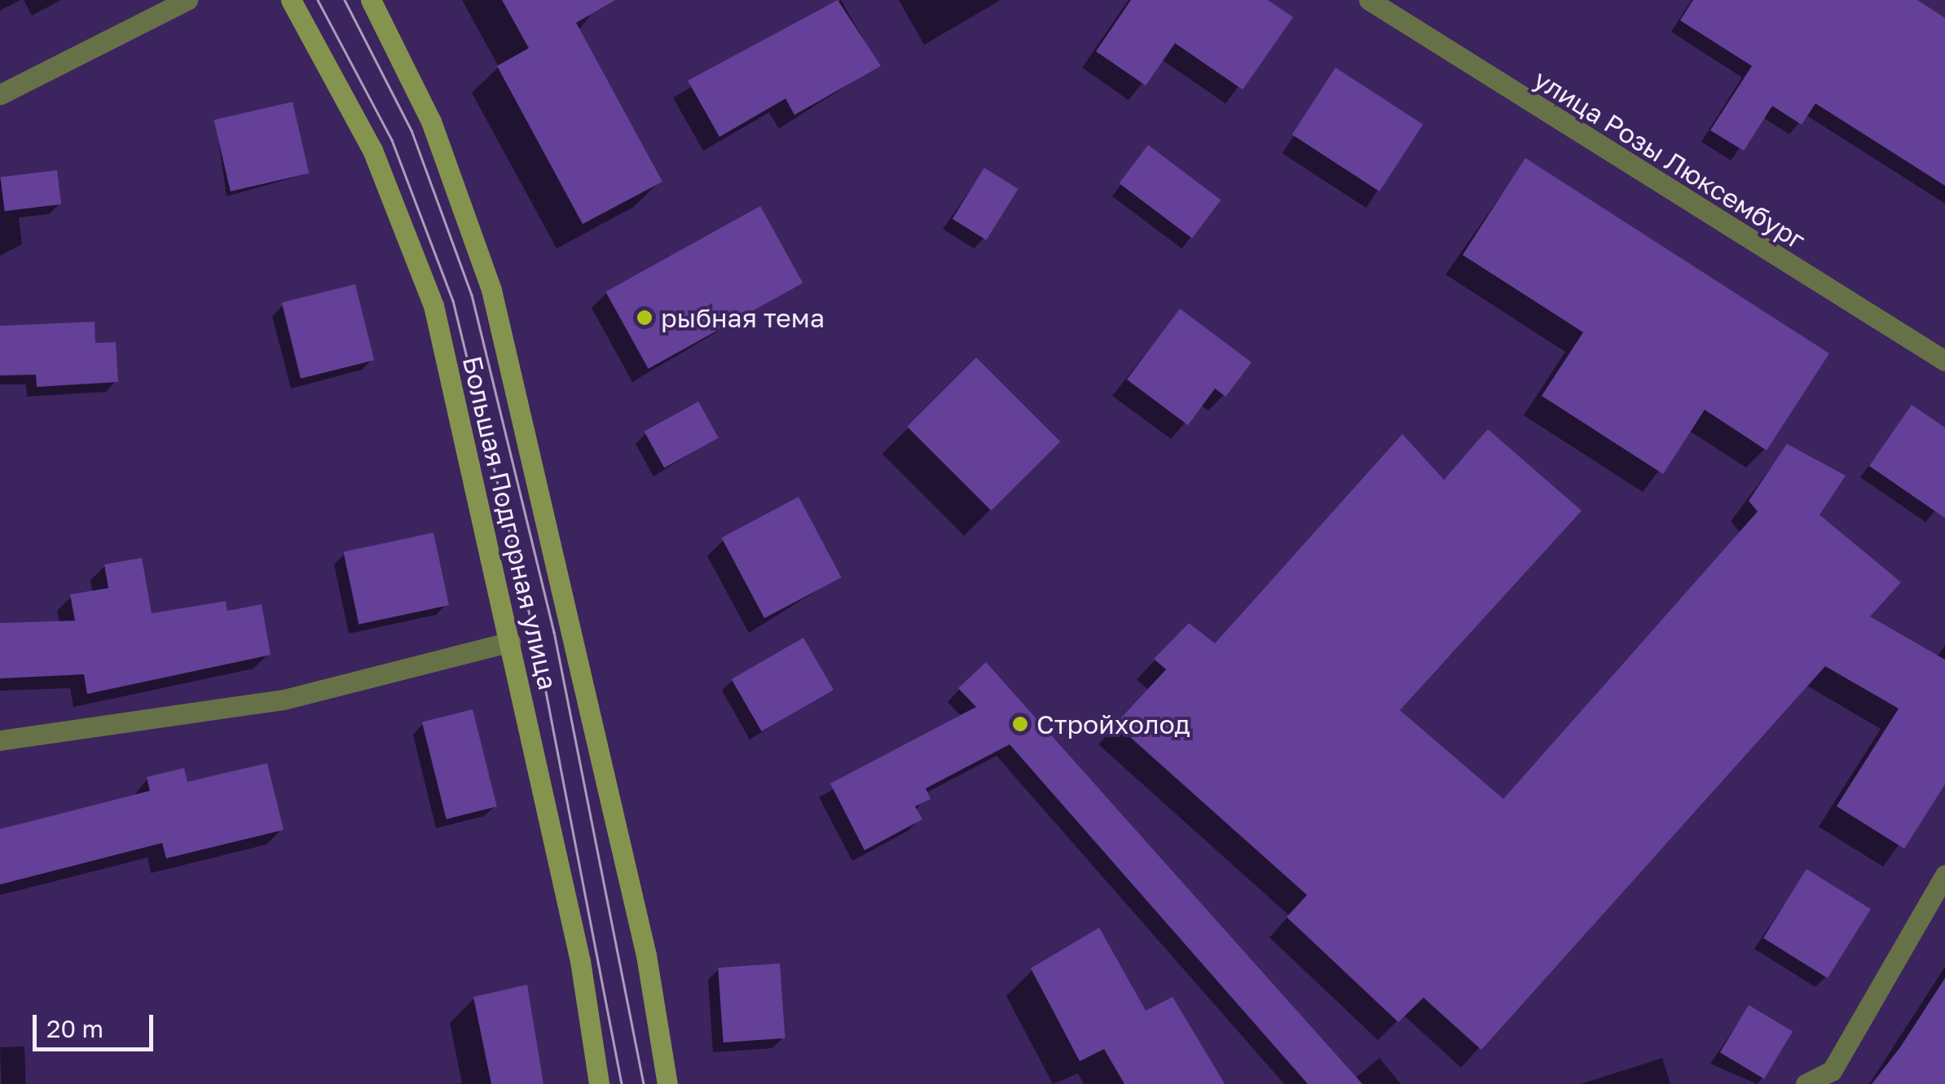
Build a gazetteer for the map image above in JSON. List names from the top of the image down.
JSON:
{
  "streets": {
    "main road": ["Большая Подгорная улица"],
    "street": ["улица Розы Люксембург"]
  },
  "places": ["рыбная тема", "Стройхолод"],
  "scale_bar": "20 m"
}
